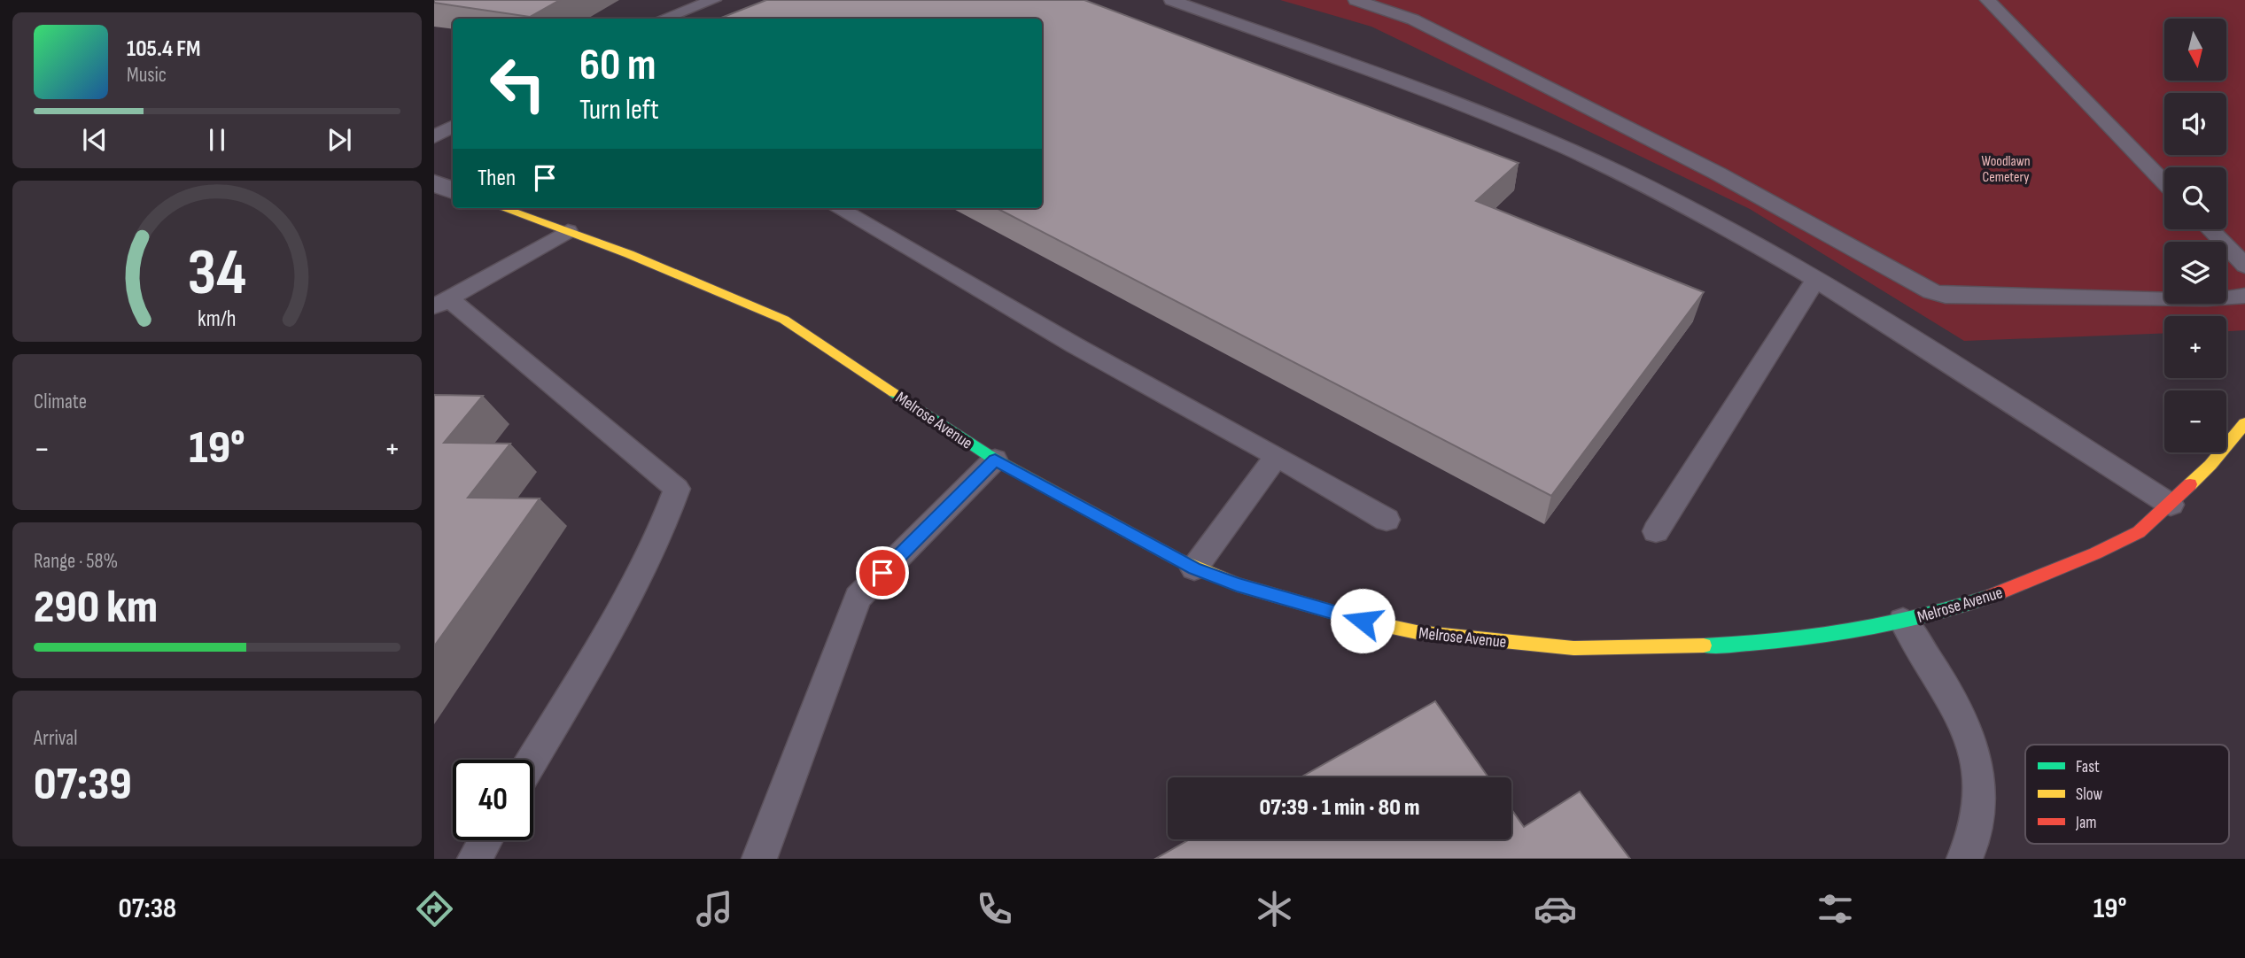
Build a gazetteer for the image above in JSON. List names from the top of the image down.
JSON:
{
  "streets": {
    "street": ["Melrose Avenue"]
  },
  "parks": ["Woodlawn Cemetery"],
  "legend": ["Fast", "Slow", "Jam"],
  "north": "bottom",
  "page": {
    "map_buttons": ["+", "−"],
    "turn": ["60 m", "Turn left"],
    "song": ["105.4 FM", "Music"],
    "then": "Then",
    "tile": [
      "Climate",
      ["Range · 58%", "290 km"],
      ["Arrival", "07:39"]
    ],
    "heat": ["−", "19°", "+"],
    "limit": "40",
    "trip": "07:39 · 1 min · 80 m",
    "tabs": ["07:38", "19°"],
    "gauge": ["34", "km/h"]
  }
}
